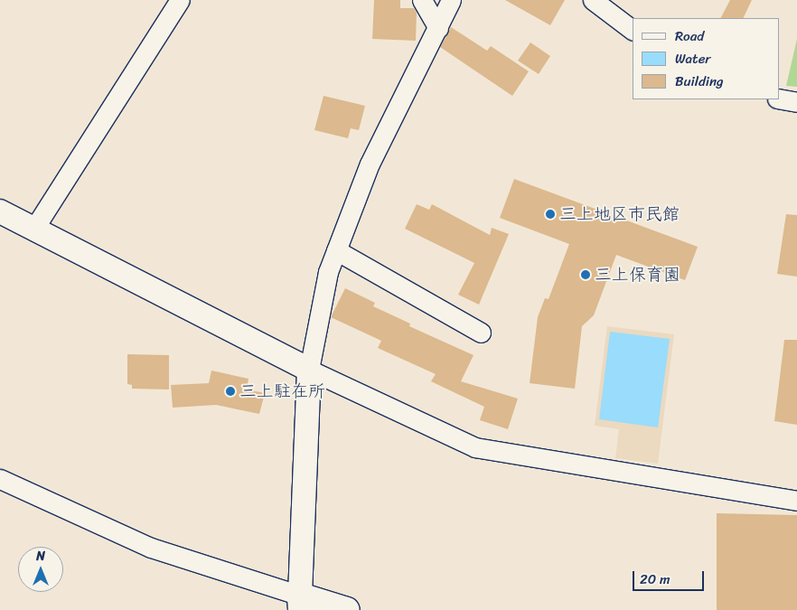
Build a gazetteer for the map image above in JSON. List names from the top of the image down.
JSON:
{
  "places": ["三上地区市民館", "三上保育園", "三上駐在所"],
  "legend": ["Road", "Water", "Building"],
  "scale_bar": "20 m",
  "north": "top"
}
